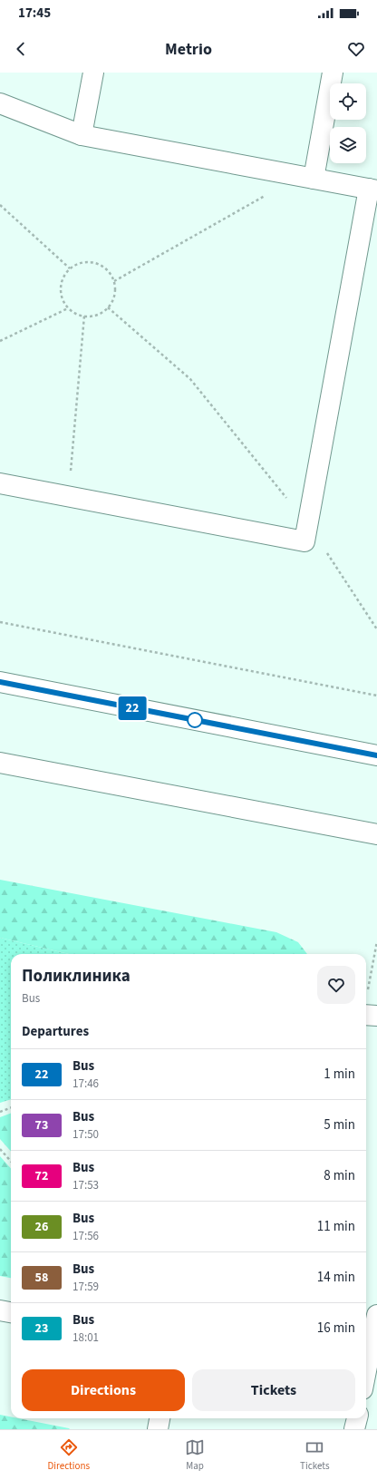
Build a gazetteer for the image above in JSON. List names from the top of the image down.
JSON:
{
  "lines": ["bus line 22"],
  "page": {
    "status": "17:45",
    "header": "Metrio",
    "on_map": "22",
    "heading": [
      ["Поликлиника", "Bus"],
      "Departures"
    ],
    "list": [
      {
        "mark": "22",
        "name": "Bus",
        "note": "17:46",
        "value": "1 min"
      },
      {
        "mark": "73",
        "name": "Bus",
        "note": "17:50",
        "value": "5 min"
      },
      {
        "mark": "72",
        "name": "Bus",
        "note": "17:53",
        "value": "8 min"
      },
      {
        "mark": "26",
        "name": "Bus",
        "note": "17:56",
        "value": "11 min"
      },
      {
        "mark": "58",
        "name": "Bus",
        "note": "17:59",
        "value": "14 min"
      },
      {
        "mark": "23",
        "name": "Bus",
        "note": "18:01",
        "value": "16 min"
      }
    ],
    "buttons": ["Directions", "Tickets"],
    "tabs": ["Directions", "Map", "Tickets"]
  }
}
